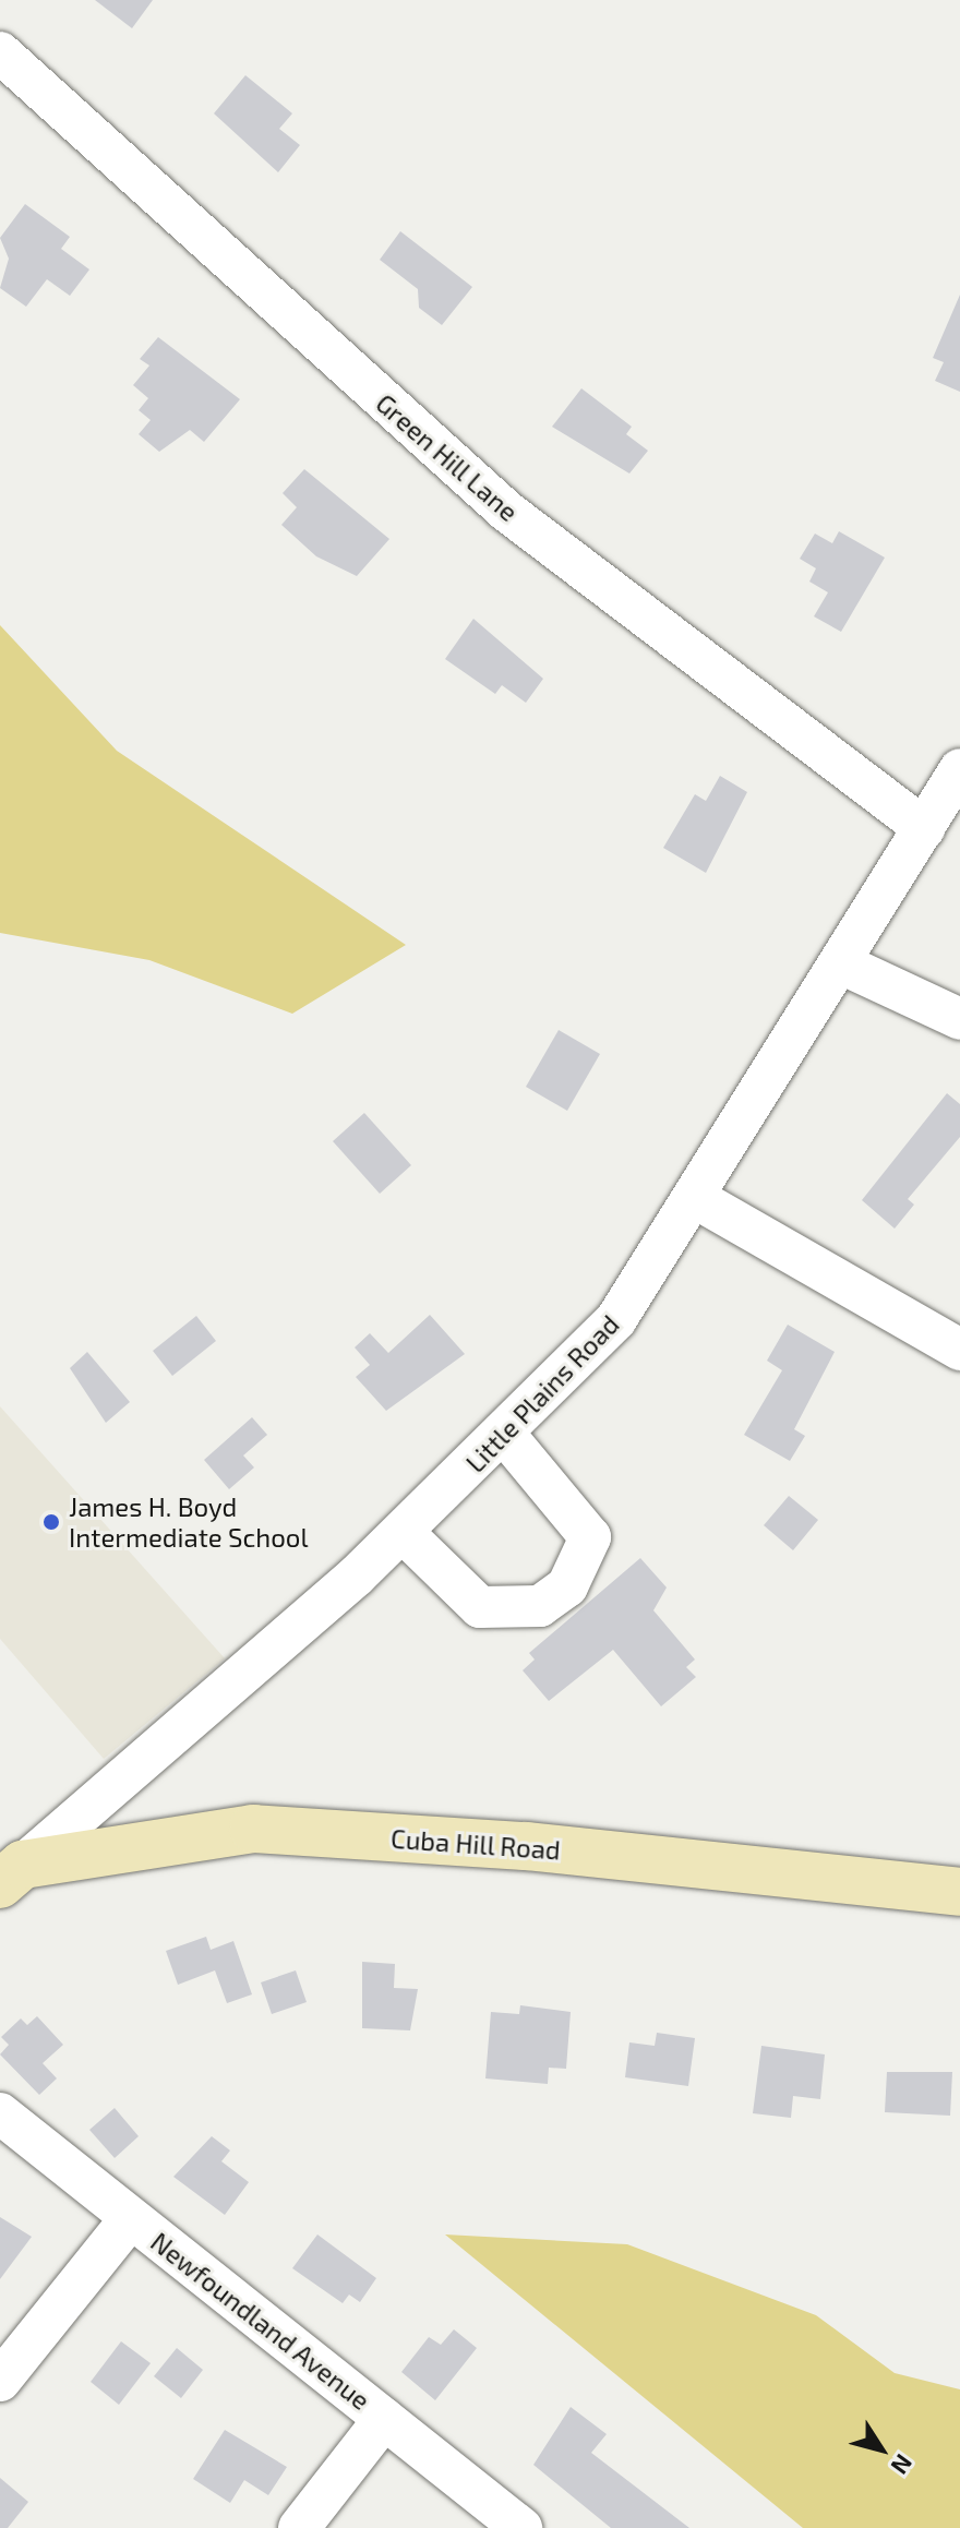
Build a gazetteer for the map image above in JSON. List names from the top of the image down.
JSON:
{
  "streets": {
    "main road": ["Cuba Hill Road"],
    "street": ["Green Hill Lane", "Little Plains Road", "Newfoundland Avenue"]
  },
  "crossings": [
    ["Green Hill Lane", "Little Plains Road"],
    ["Little Plains Road", "Cuba Hill Road"]
  ],
  "places": ["James H. Boyd Intermediate School"],
  "north": "bottom right"
}
